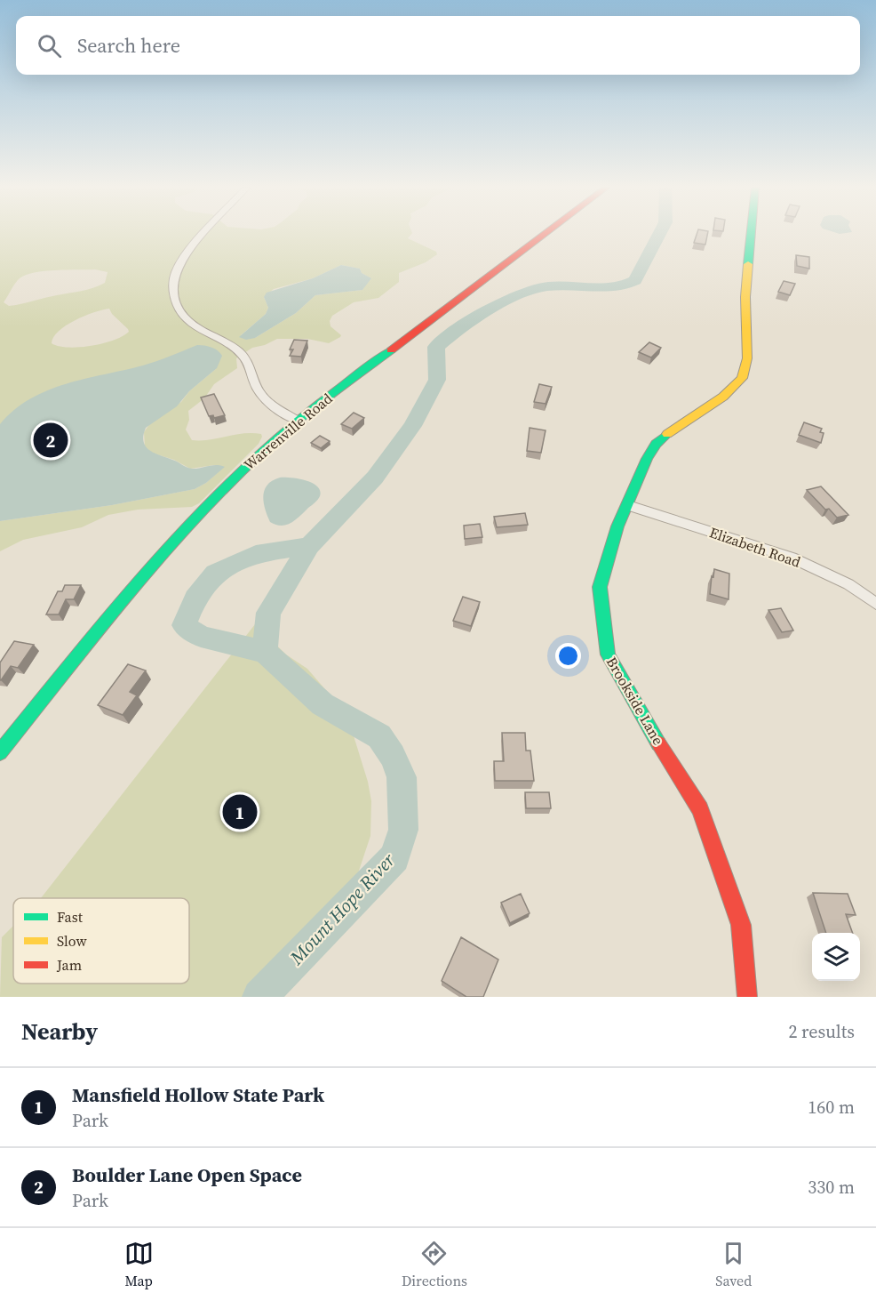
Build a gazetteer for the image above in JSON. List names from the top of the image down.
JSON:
{
  "streets": {
    "street": ["Warrenville Road", "Elizabeth Road", "Brookside Lane"]
  },
  "crossings": [
    ["Elizabeth Road", "Brookside Lane"]
  ],
  "water": ["Mount Hope River"],
  "legend": ["Fast", "Slow", "Jam"],
  "page": {
    "search": "Search here",
    "pins": ["2", "1"],
    "heading": ["Nearby", "2 results"],
    "list": [
      {
        "mark": "1",
        "name": "Mansfield Hollow State Park",
        "note": "Park",
        "value": "160 m"
      },
      {
        "mark": "2",
        "name": "Boulder Lane Open Space",
        "note": "Park",
        "value": "330 m"
      }
    ],
    "nav": ["Map", "Directions", "Saved"]
  }
}
